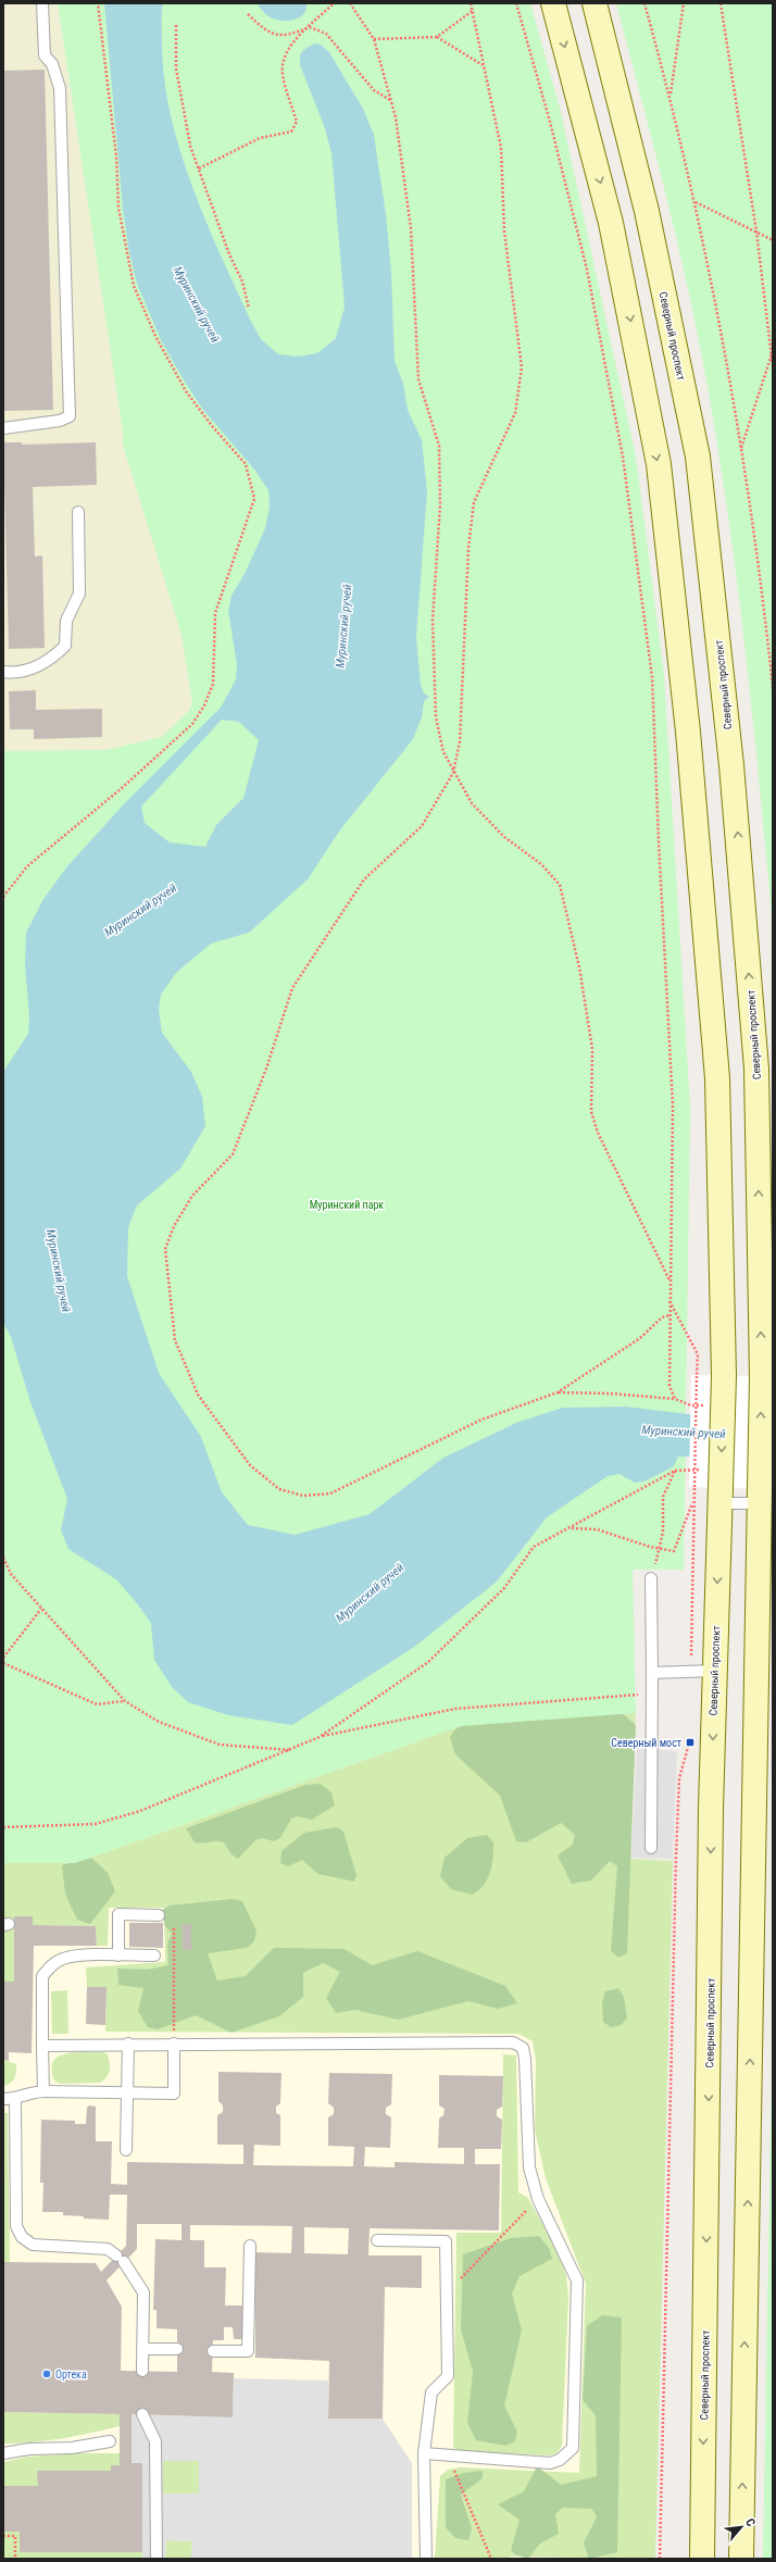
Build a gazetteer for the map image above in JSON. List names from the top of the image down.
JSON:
{
  "streets": {
    "main road": ["Северный проспект"]
  },
  "water": ["Муринский ручей"],
  "parks": ["Муринский парк"],
  "places": {
    "transit": ["Северный мост"],
    "other": ["Ортека"]
  },
  "north": "top right"
}
